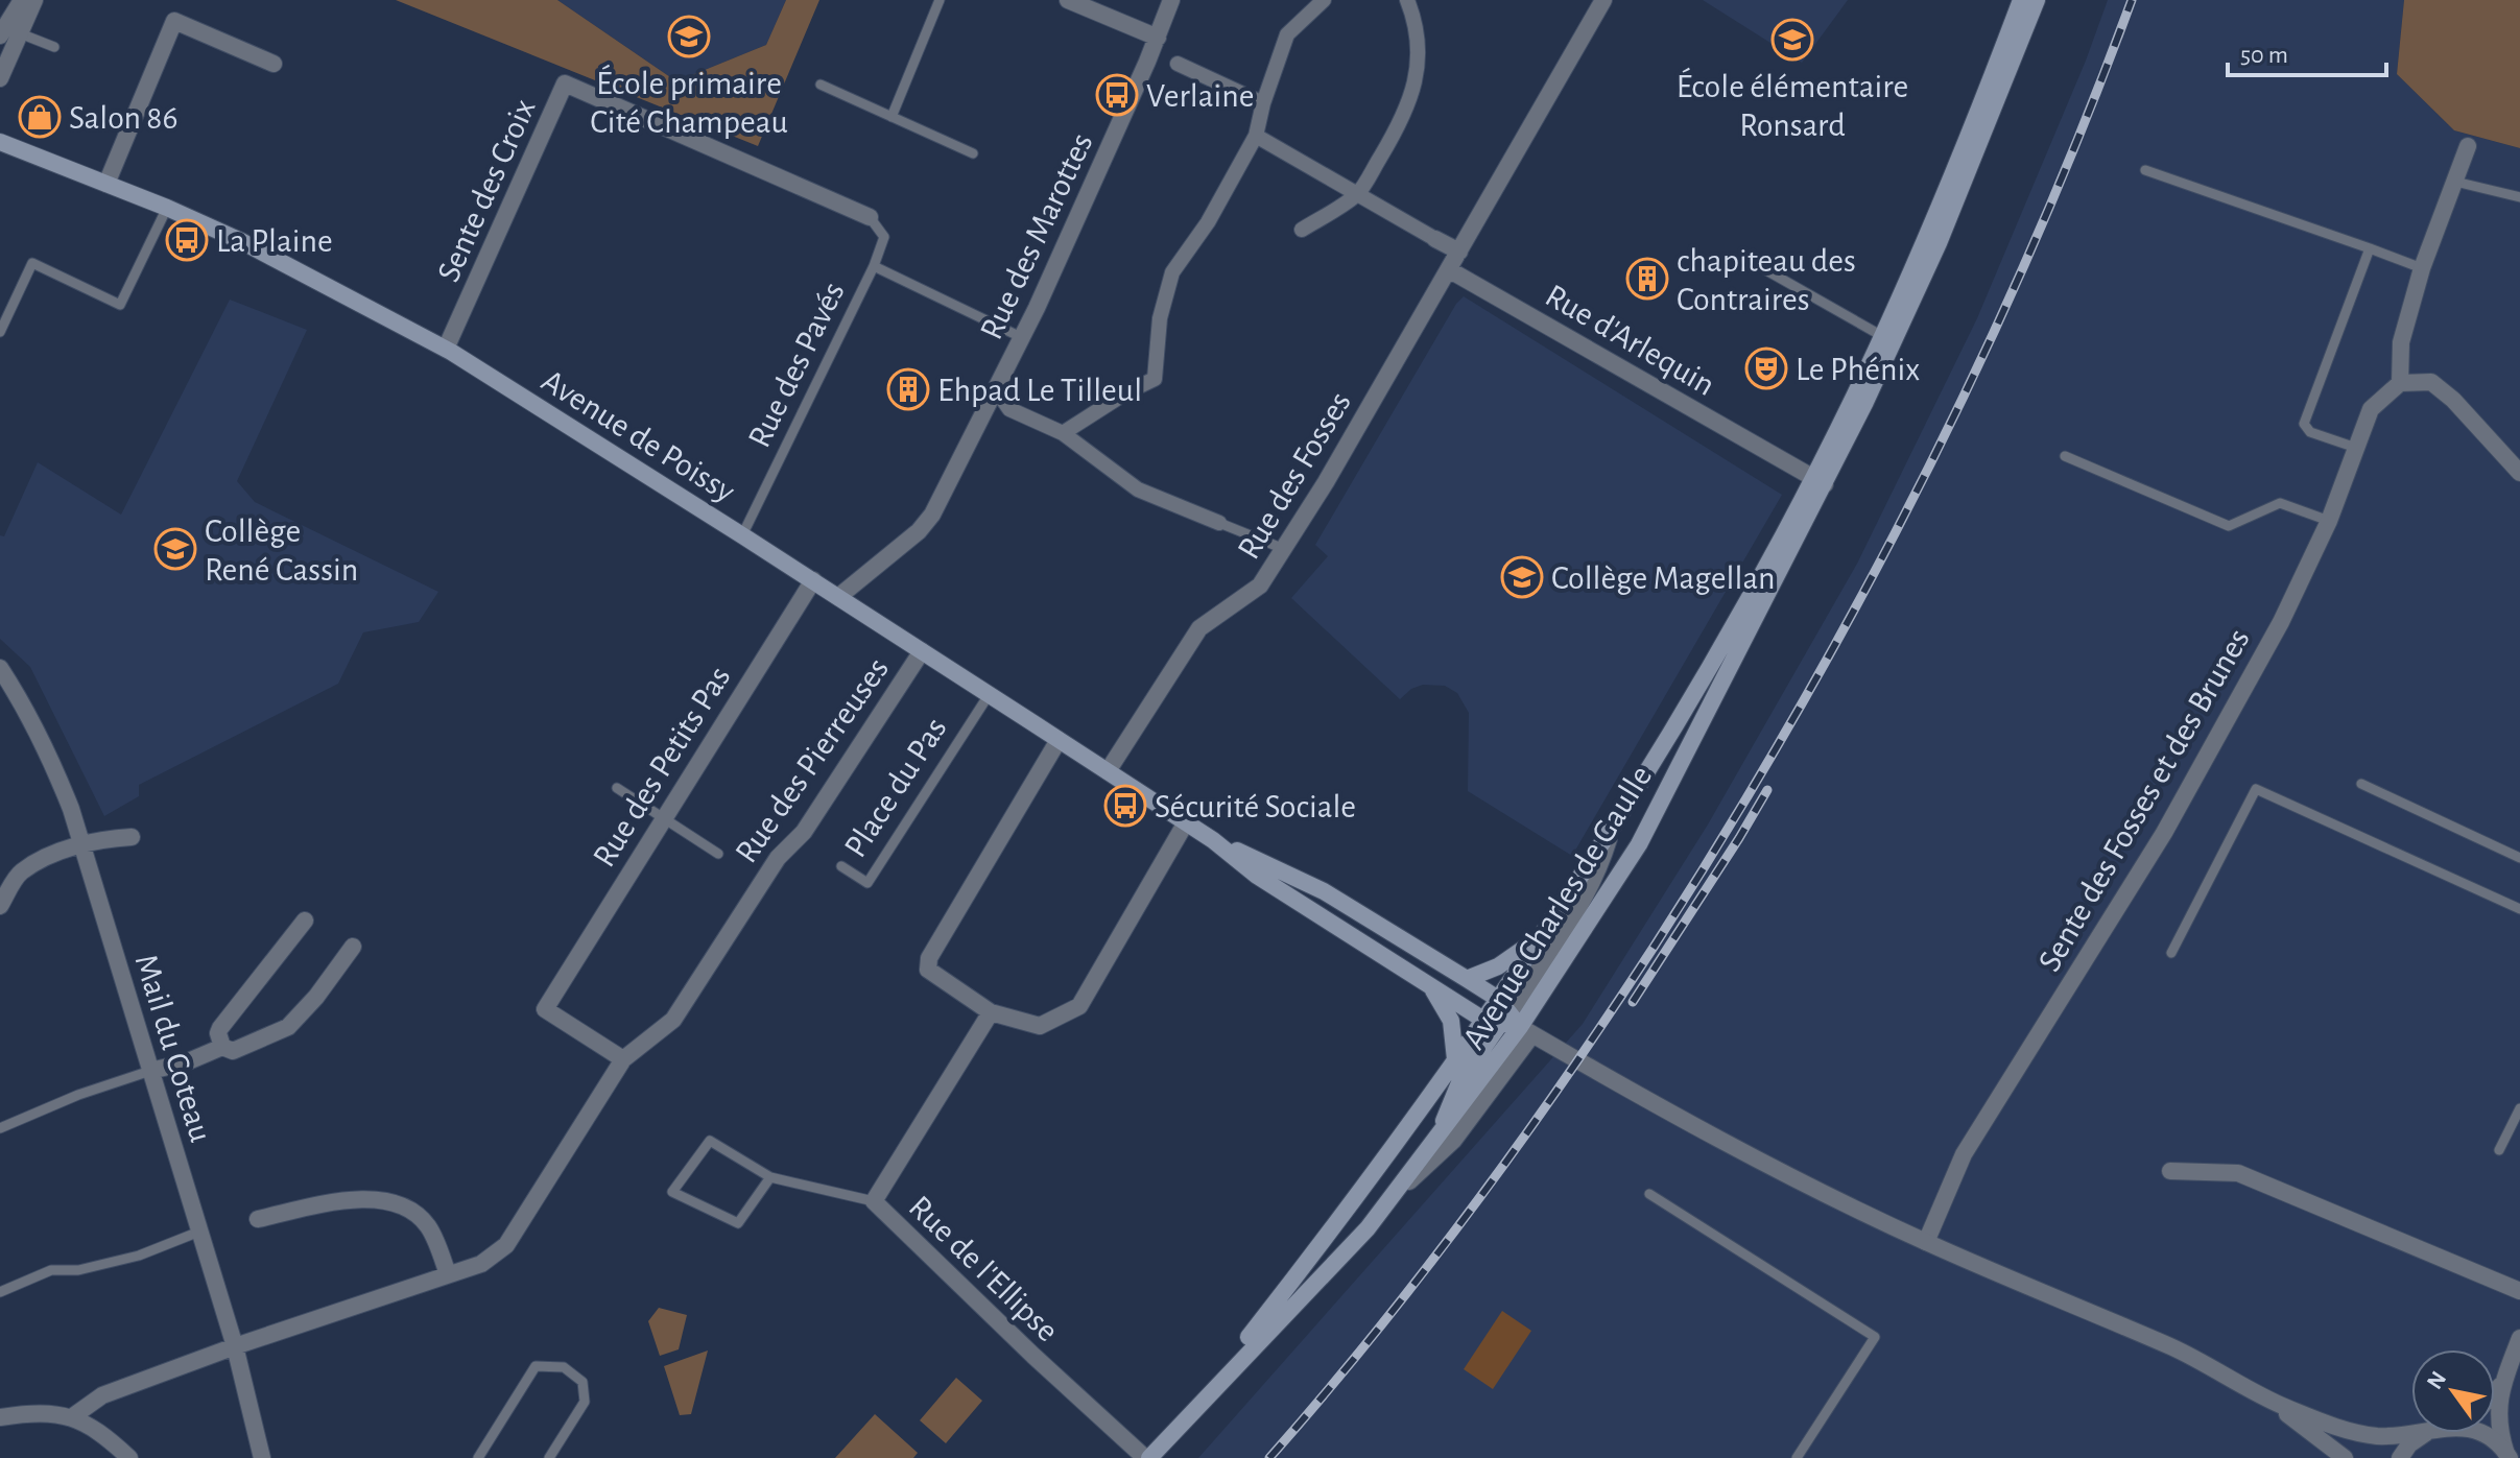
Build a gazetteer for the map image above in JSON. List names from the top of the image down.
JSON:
{
  "streets": {
    "main road": ["Avenue de Poissy", "Avenue Charles de Gaulle"],
    "street": [
      "Sente des Croix",
      "Rue des Marottes",
      "Rue d'Arlequin",
      "Rue des Fosses",
      "Rue des Pierreuses",
      "Rue des Petits Pas",
      "Sente des Fosses et des Brunes",
      "Mail du Coteau",
      "Rue de l'Ellipse"
    ],
    "lane": ["Rue des Pavés", "Place du Pas"]
  },
  "crossings": [
    ["Sente des Croix", "Rue des Pavés"],
    ["Sente des Croix", "Avenue de Poissy"],
    ["Rue des Marottes", "Avenue de Poissy"],
    ["Rue d'Arlequin", "Rue des Fosses"],
    ["Rue d'Arlequin", "Avenue Charles de Gaulle"],
    ["Rue des Pavés", "Avenue de Poissy"],
    ["Avenue de Poissy", "Rue des Fosses"],
    ["Avenue de Poissy", "Rue des Pierreuses"],
    ["Avenue de Poissy", "Rue des Petits Pas"],
    ["Avenue de Poissy", "Place du Pas"],
    ["Avenue de Poissy", "Avenue Charles de Gaulle"],
    ["Rue des Pierreuses", "Rue des Petits Pas"],
    ["Avenue Charles de Gaulle", "Rue de l'Ellipse"]
  ],
  "places": {
    "school or university": [
      "École primaire Cité Champeau",
      "École élémentaire Ronsard",
      "Collège René Cassin",
      "Collège Magellan"
    ],
    "bus stop": ["Verlaine", "La Plaine", "Sécurité Sociale"],
    "shop": ["Salon 86"],
    "building": ["chapiteau des Contraires", "Ehpad Le Tilleul"],
    "theatre": ["Le Phénix"]
  },
  "scale_bar": "50 m",
  "north": "top left"
}
